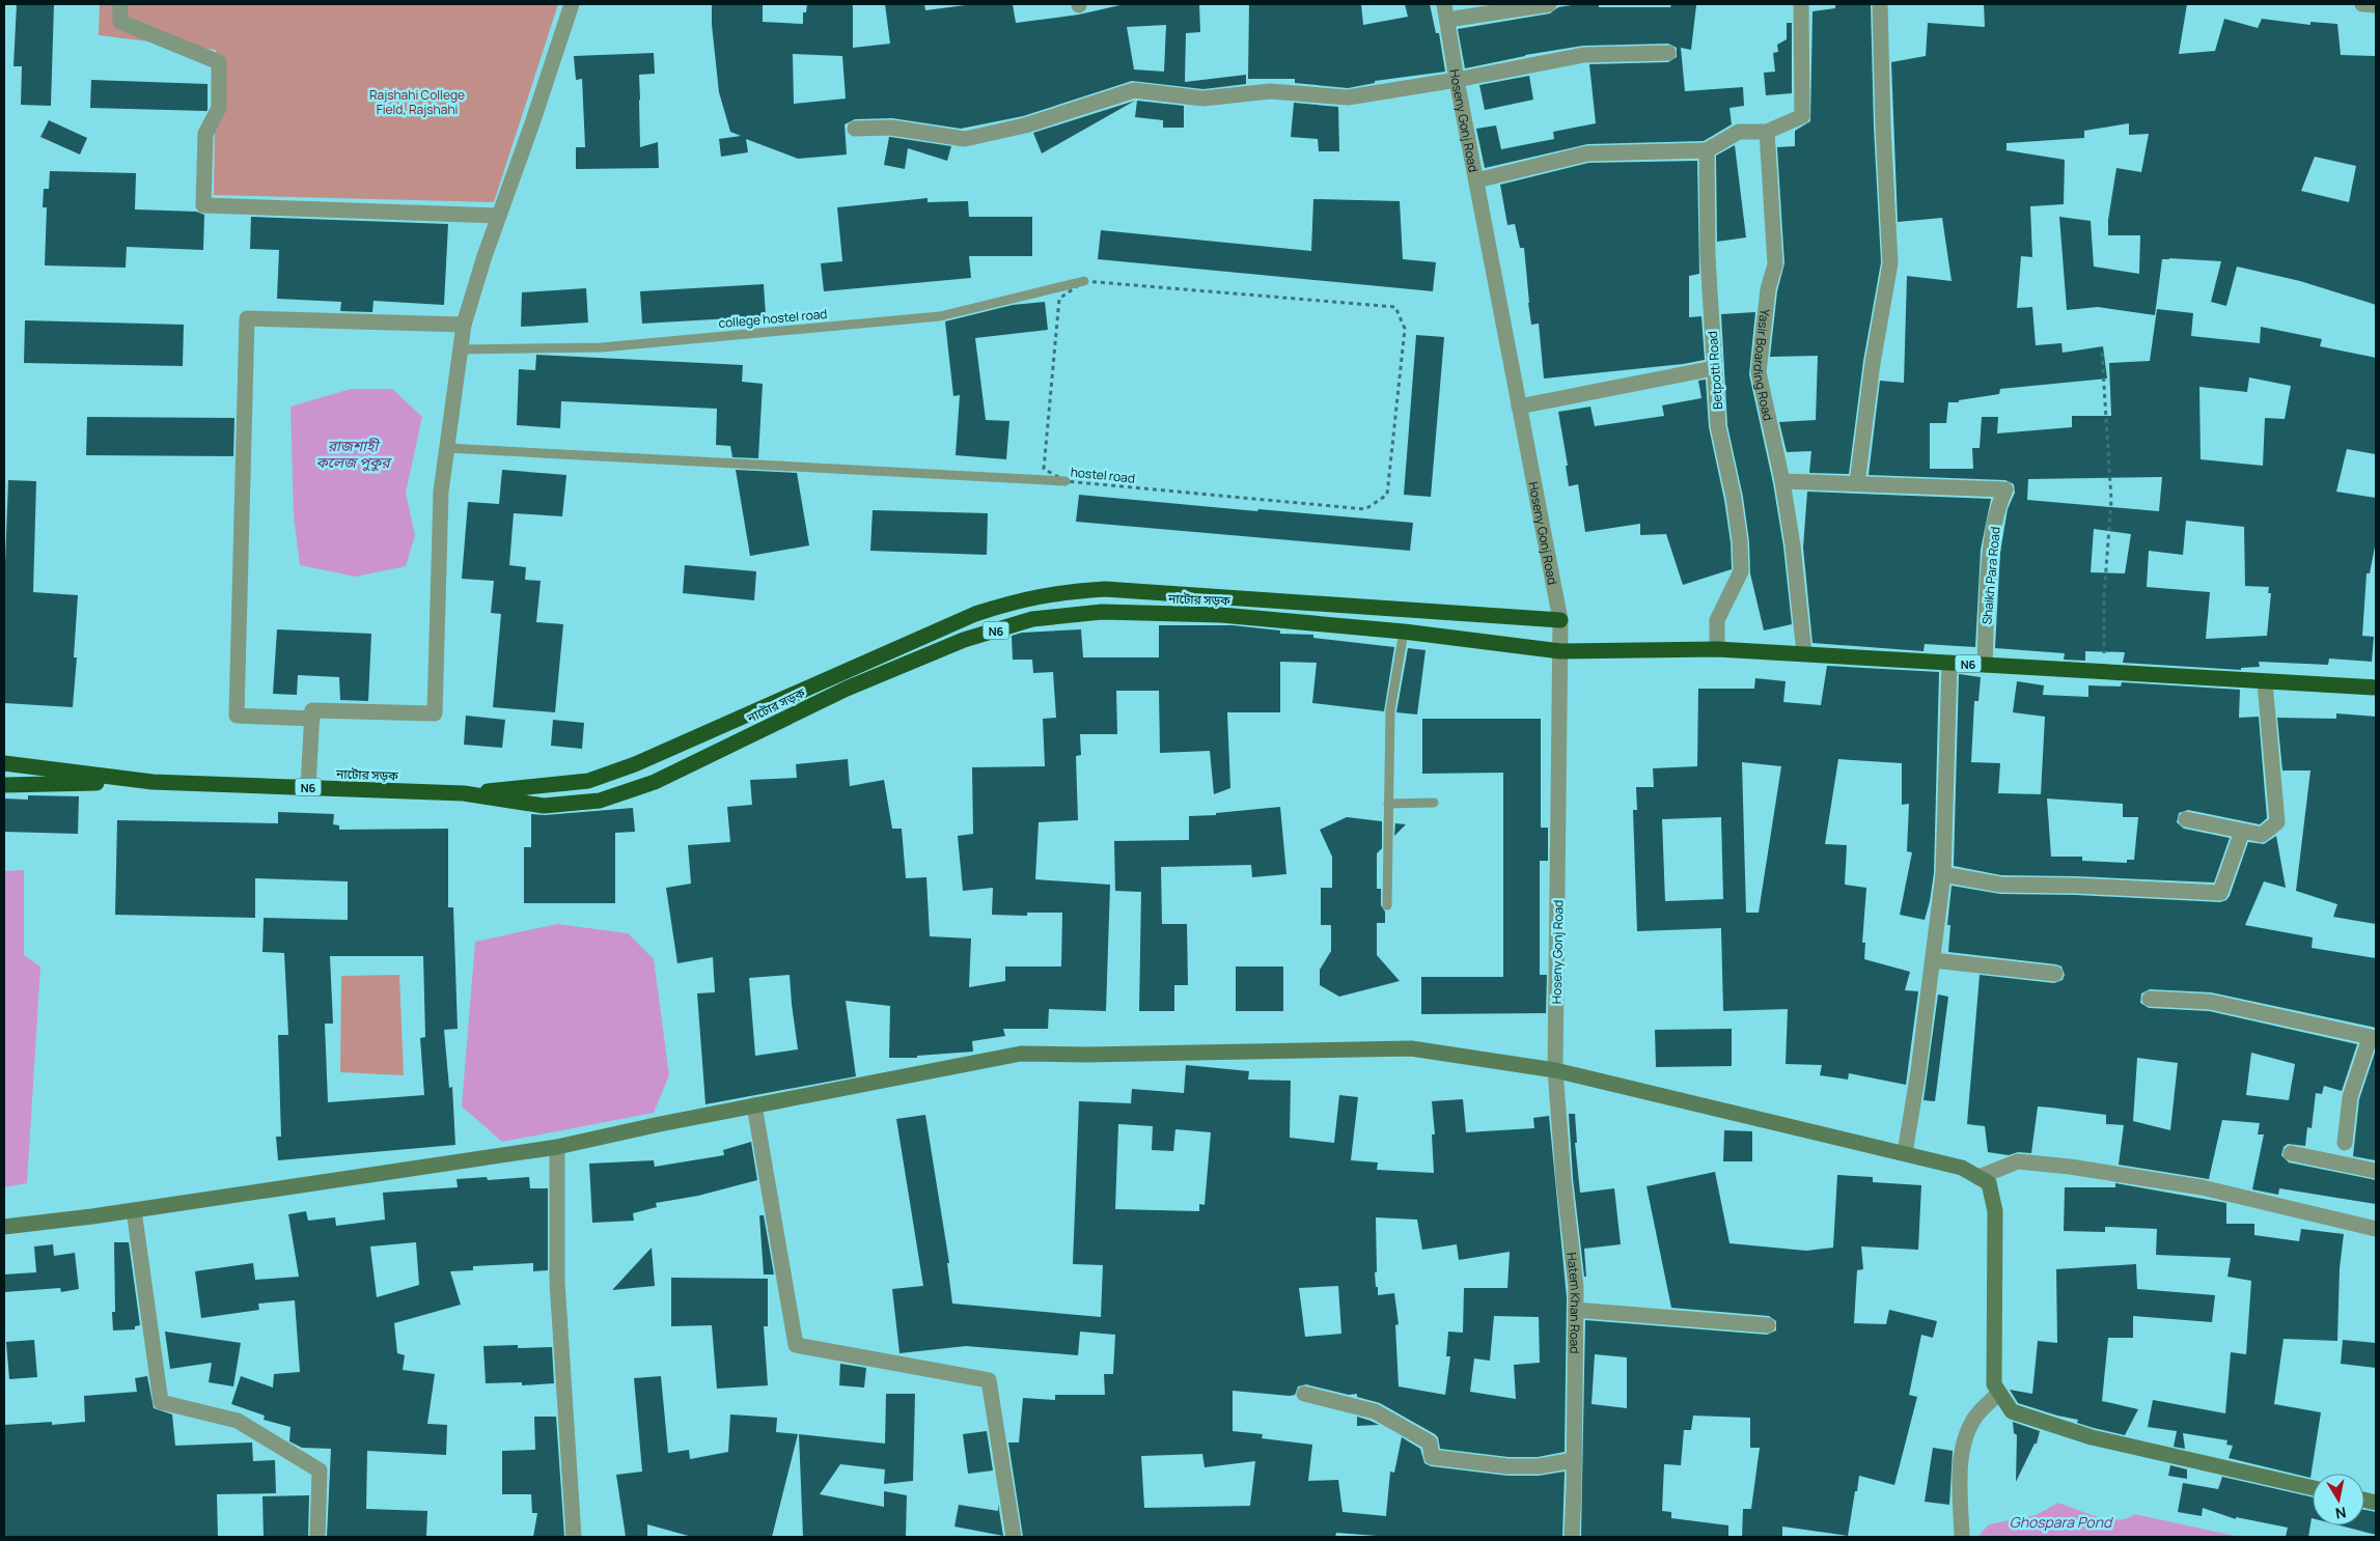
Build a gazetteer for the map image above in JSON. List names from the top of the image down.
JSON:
{
  "streets": {
    "highway": ["নাটোর সড়ক", "N6"],
    "street": [
      "Hoseny Gonj Road",
      "Yasir Boarding Road",
      "Betpotti Road",
      "Shaikh Para Road",
      "Hatem Khan Road"
    ],
    "lane": ["college hostel road"],
    "path": ["hostel road"]
  },
  "crossings": [
    ["Hoseny Gonj Road", "নাটোর সড়ক"],
    ["Hoseny Gonj Road", "N6"],
    ["Hoseny Gonj Road", "Hatem Khan Road"],
    ["college hostel road", "hostel road"],
    ["Yasir Boarding Road", "N6"],
    ["Betpotti Road", "N6"],
    ["Shaikh Para Road", "N6"],
    ["নাটোর সড়ক", "N6"]
  ],
  "water": ["রাজশাহী কলেজ পুকুর", "Ghospara Pond"],
  "parks": ["Rajshahi College Field, Rajshahi"],
  "north": "bottom"
}
